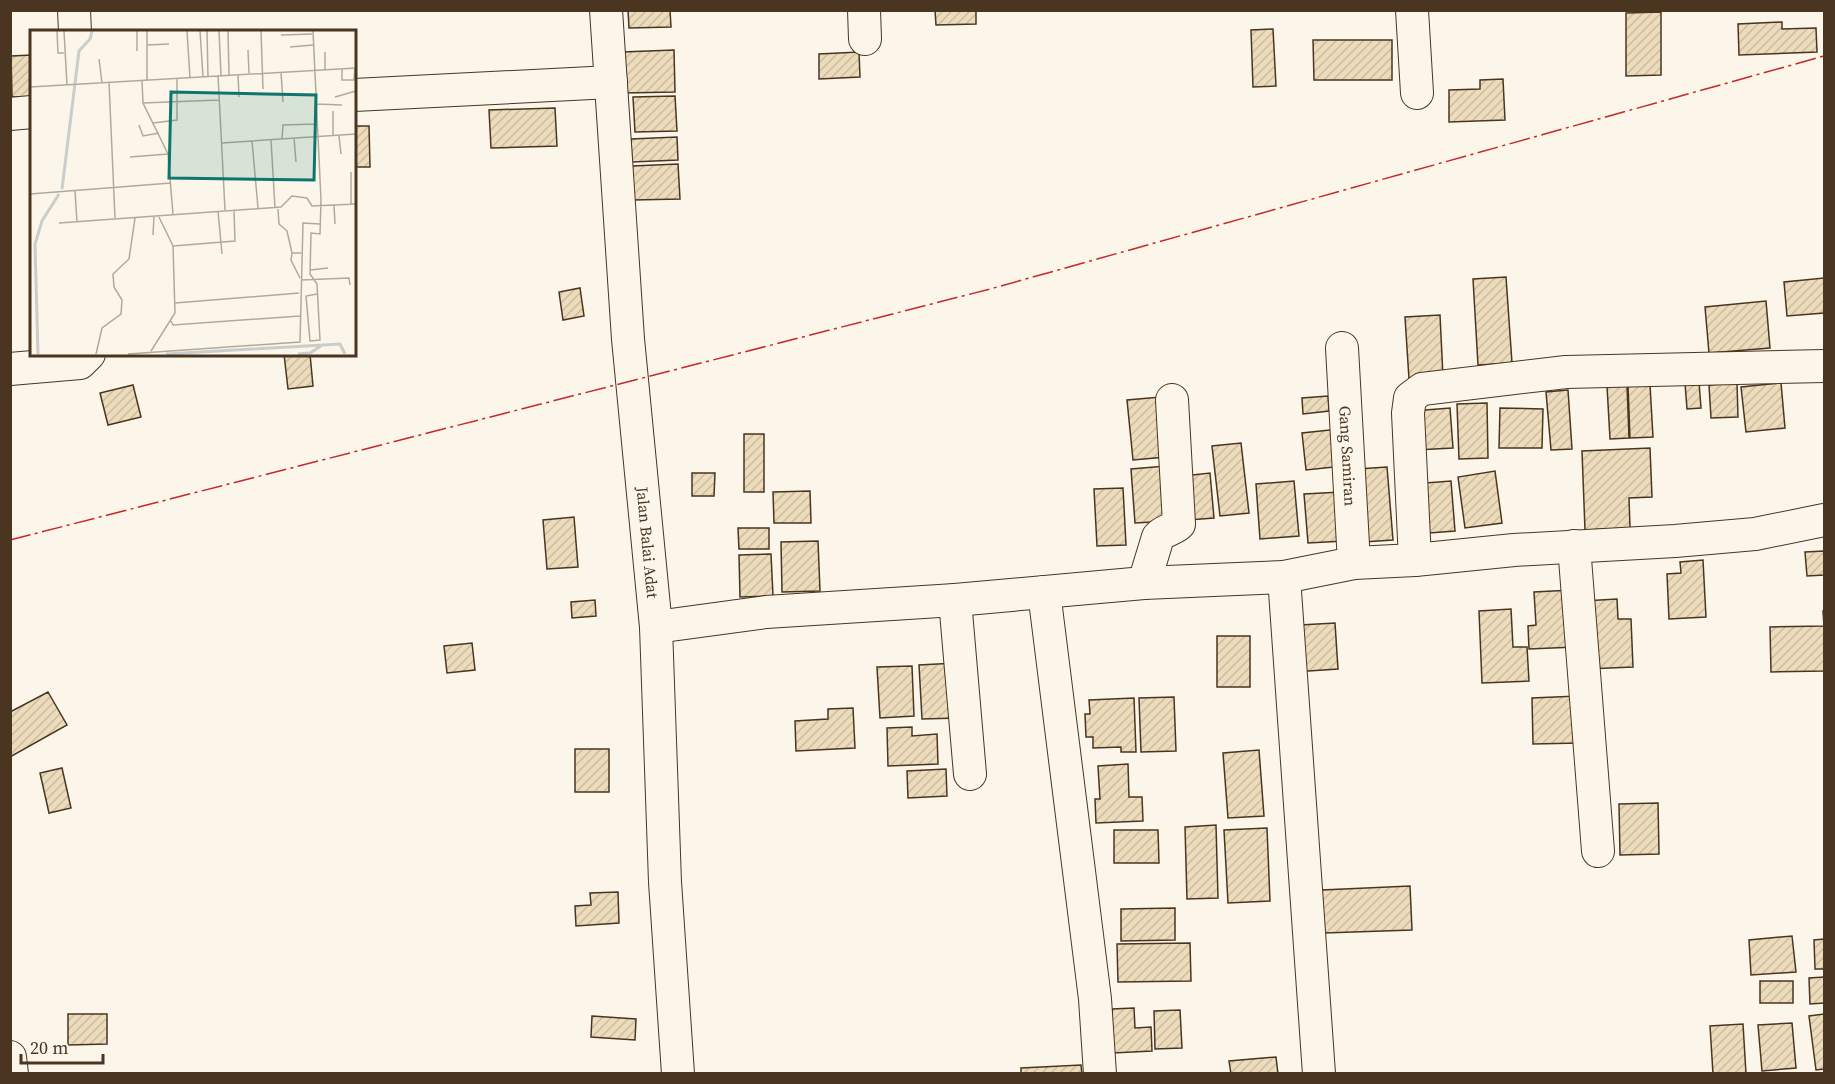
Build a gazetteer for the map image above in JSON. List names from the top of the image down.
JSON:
{
  "streets": {
    "street": ["Gang Samiran", "Jalan Balai Adat"]
  },
  "scale_bar": "20 m"
}
